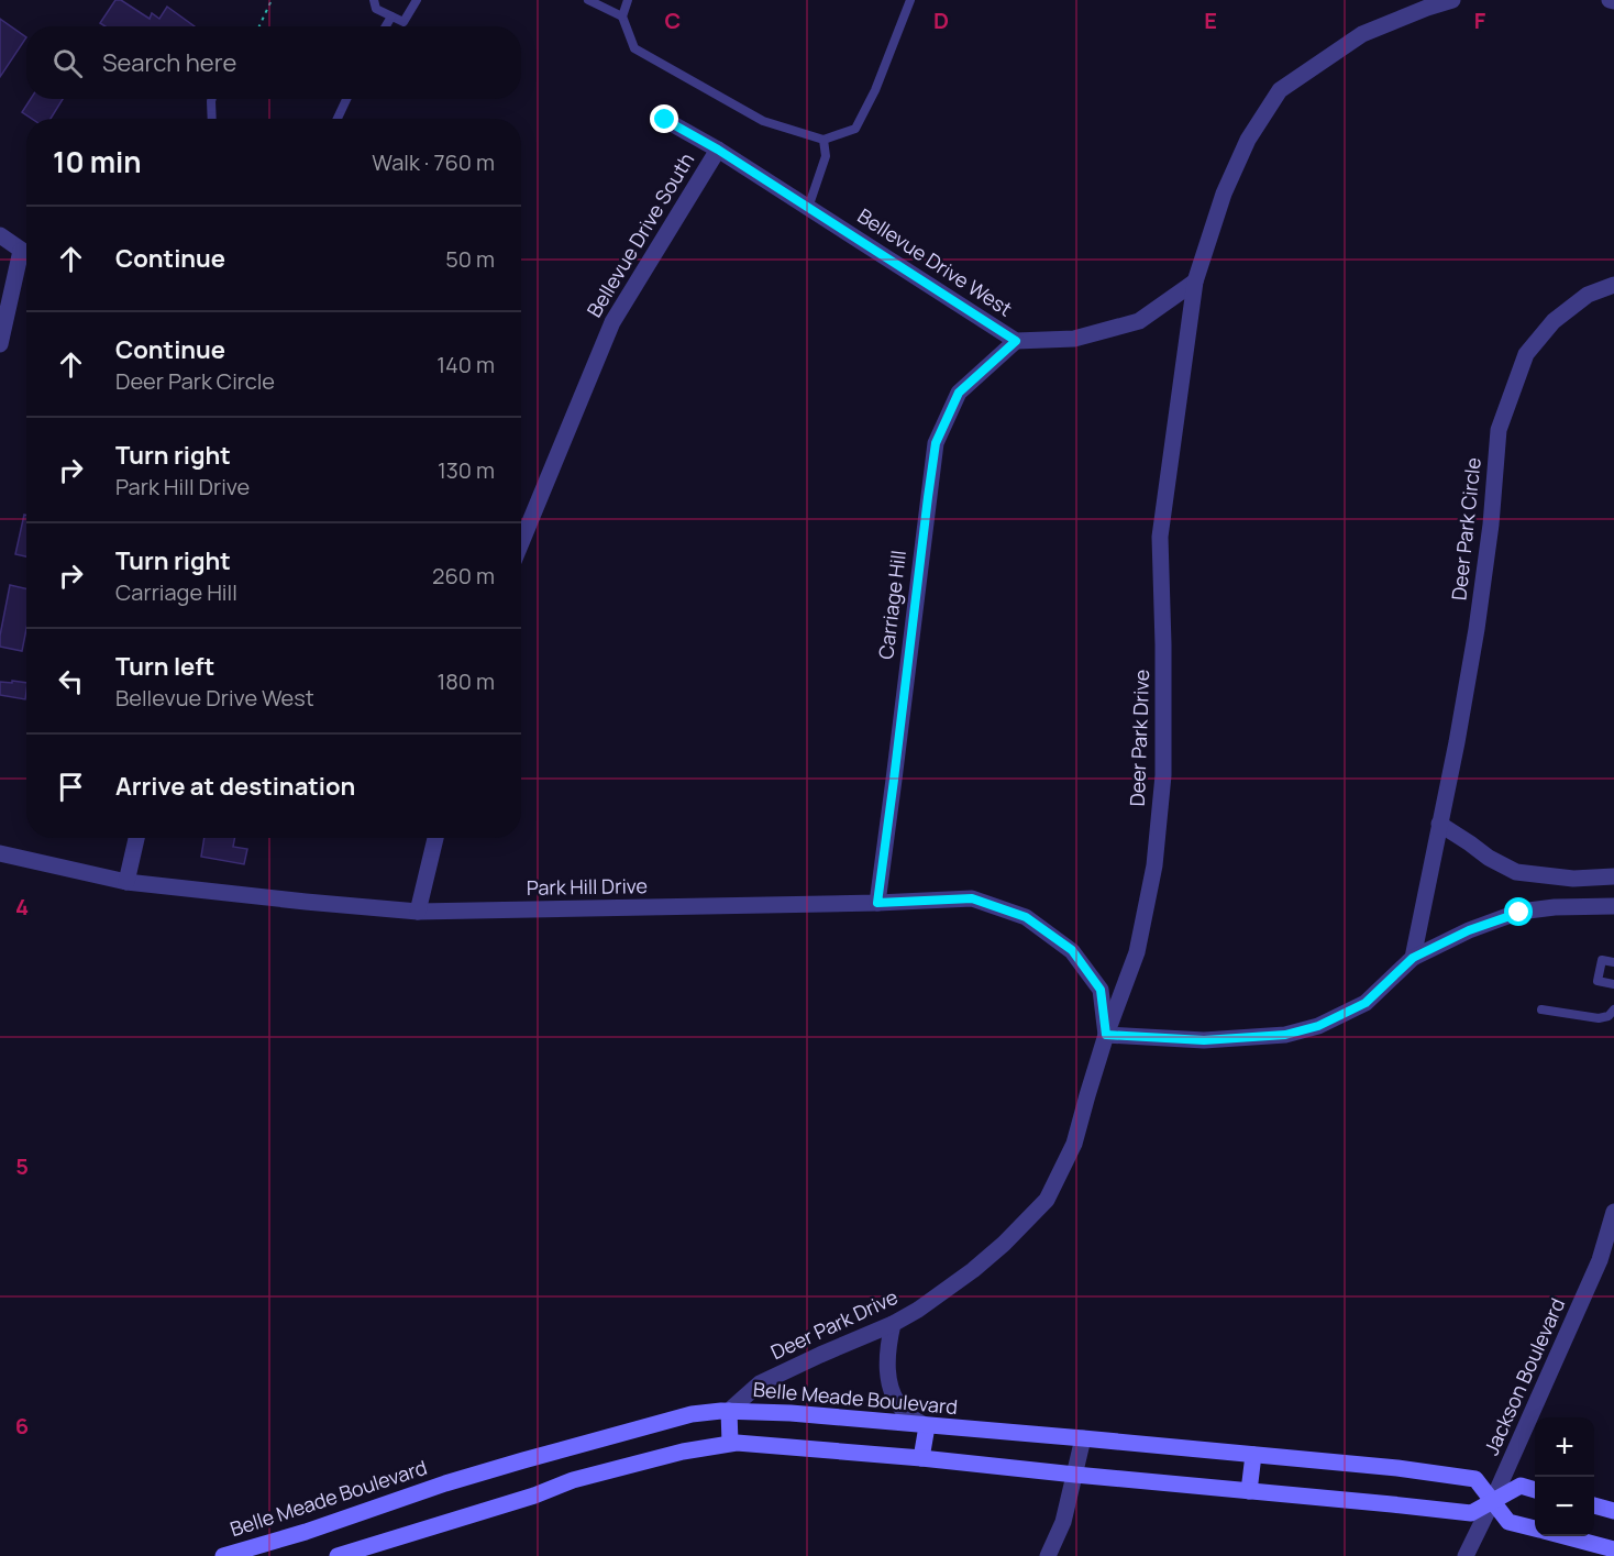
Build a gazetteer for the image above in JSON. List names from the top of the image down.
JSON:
{
  "streets": {
    "main road": ["Belle Meade Boulevard"],
    "street": [
      "Bellevue Drive South",
      "Bellevue Drive West",
      "Deer Park Circle",
      "Carriage Hill",
      "Deer Park Drive",
      "Park Hill Drive",
      "Jackson Boulevard"
    ]
  },
  "crossings": [
    ["Bellevue Drive South", "Bellevue Drive West"],
    ["Bellevue Drive West", "Carriage Hill"],
    ["Bellevue Drive West", "Deer Park Drive"],
    ["Carriage Hill", "Park Hill Drive"],
    ["Deer Park Drive", "Park Hill Drive"],
    ["Deer Park Drive", "Belle Meade Boulevard"],
    ["Jackson Boulevard", "Belle Meade Boulevard"]
  ],
  "page": {
    "search": "Search here",
    "heading": ["10 min", "Walk · 760 m"],
    "list": [
      ["Continue", "50 m"],
      ["Continue", "Deer Park Circle", "140 m"],
      ["Turn right", "Park Hill Drive", "130 m"],
      ["Turn right", "Carriage Hill", "260 m"],
      ["Turn left", "Bellevue Drive West", "180 m"],
      "Arrive at destination"
    ],
    "map_buttons": ["+", "−"]
  },
  "grid": {
    "columns": [
      "C",
      "D",
      "E",
      "F"
    ],
    "rows": ["4", "5", "6"]
  }
}
